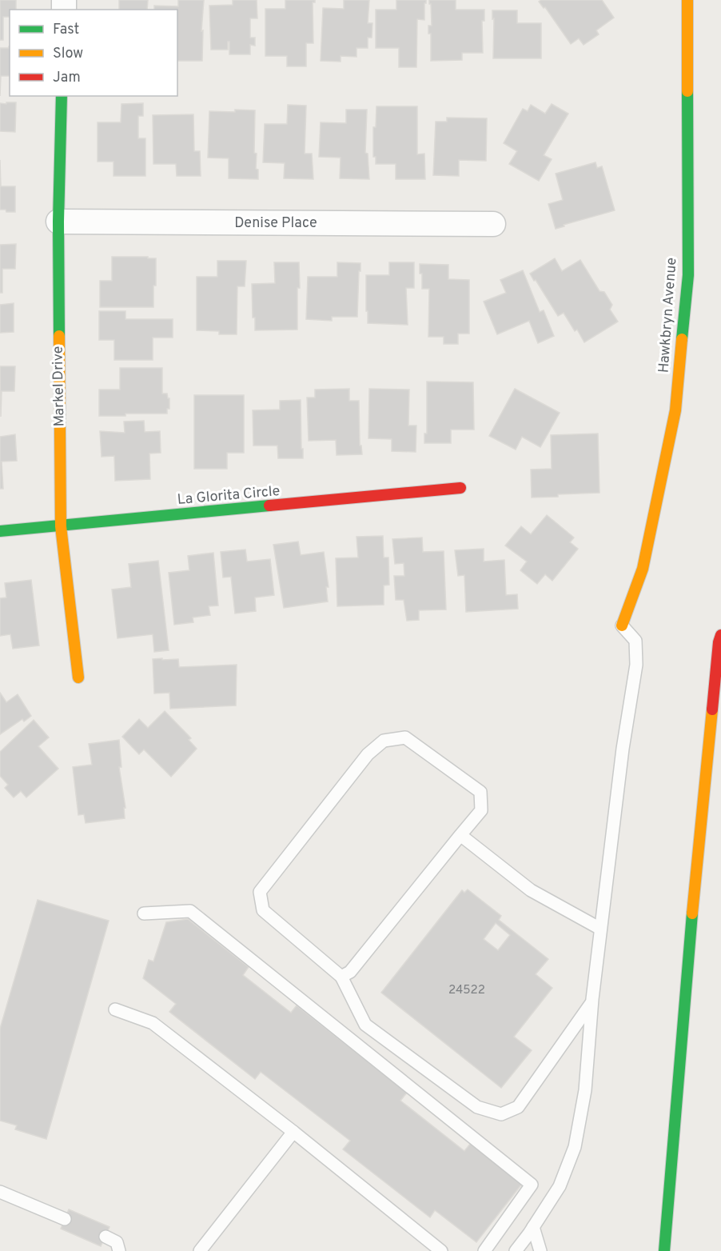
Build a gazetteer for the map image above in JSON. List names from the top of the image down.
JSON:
{
  "streets": {
    "main road": ["Hawkbryn Avenue", "Markel Drive", "La Glorita Circle"],
    "street": ["Denise Place"]
  },
  "crossings": [
    ["Denise Place", "Markel Drive"],
    ["Markel Drive", "La Glorita Circle"]
  ],
  "house_numbers": ["24522"],
  "legend": ["Fast", "Slow", "Jam"]
}
